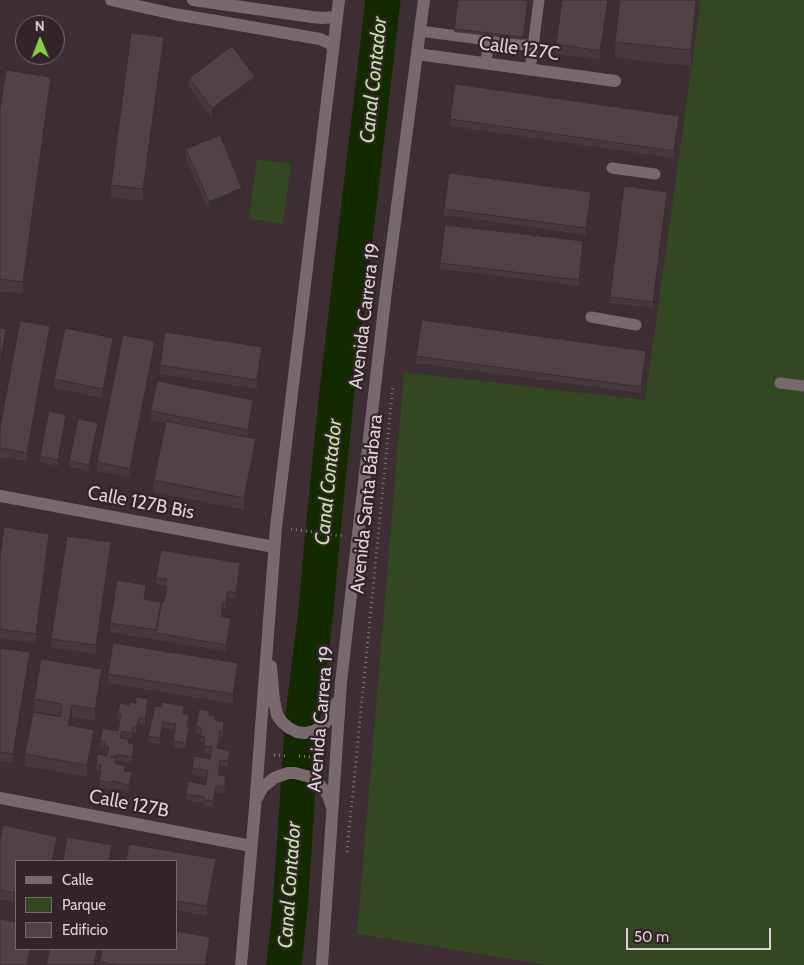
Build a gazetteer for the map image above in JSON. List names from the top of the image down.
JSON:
{
  "streets": {
    "main road": [
      "Calle 127C",
      "Avenida Carrera 19",
      "Calle 127B Bis",
      "Calle 127B"
    ],
    "path": ["Avenida Santa Bárbara"]
  },
  "crossings": [
    ["Calle 127C", "Avenida Carrera 19"]
  ],
  "water": ["Canal Contador"],
  "legend": ["Calle", "Parque", "Edificio"],
  "scale_bar": "50 m",
  "north": "top"
}
